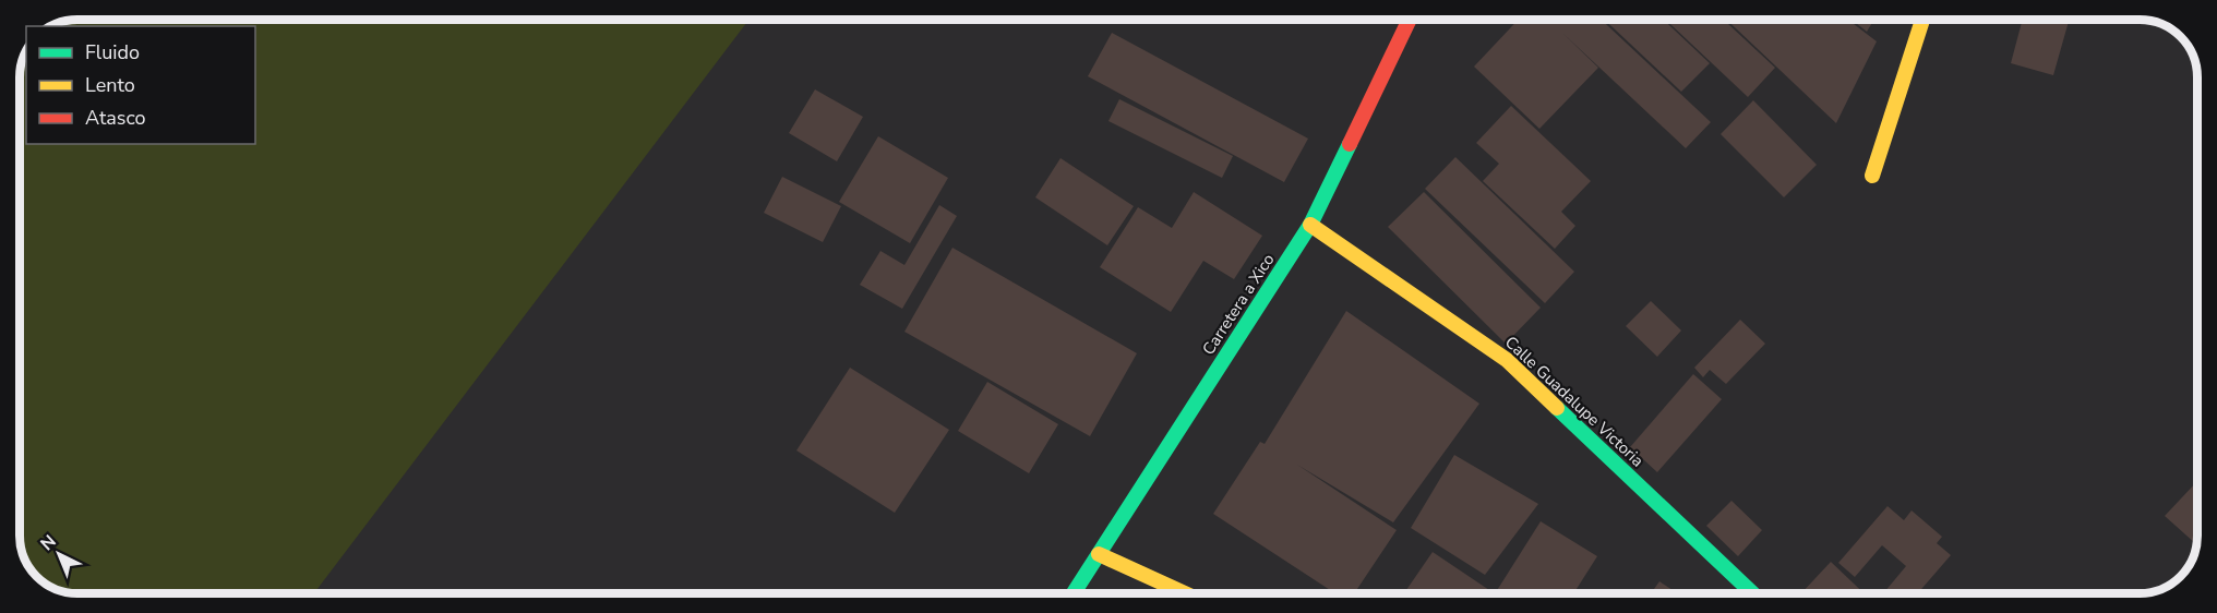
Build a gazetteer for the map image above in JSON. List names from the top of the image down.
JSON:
{
  "streets": {
    "street": ["Carretera a Xico", "Calle Guadalupe Victoria"]
  },
  "crossings": [
    ["Carretera a Xico", "Calle Guadalupe Victoria"]
  ],
  "legend": ["Fluido", "Lento", "Atasco"],
  "north": "top left"
}
